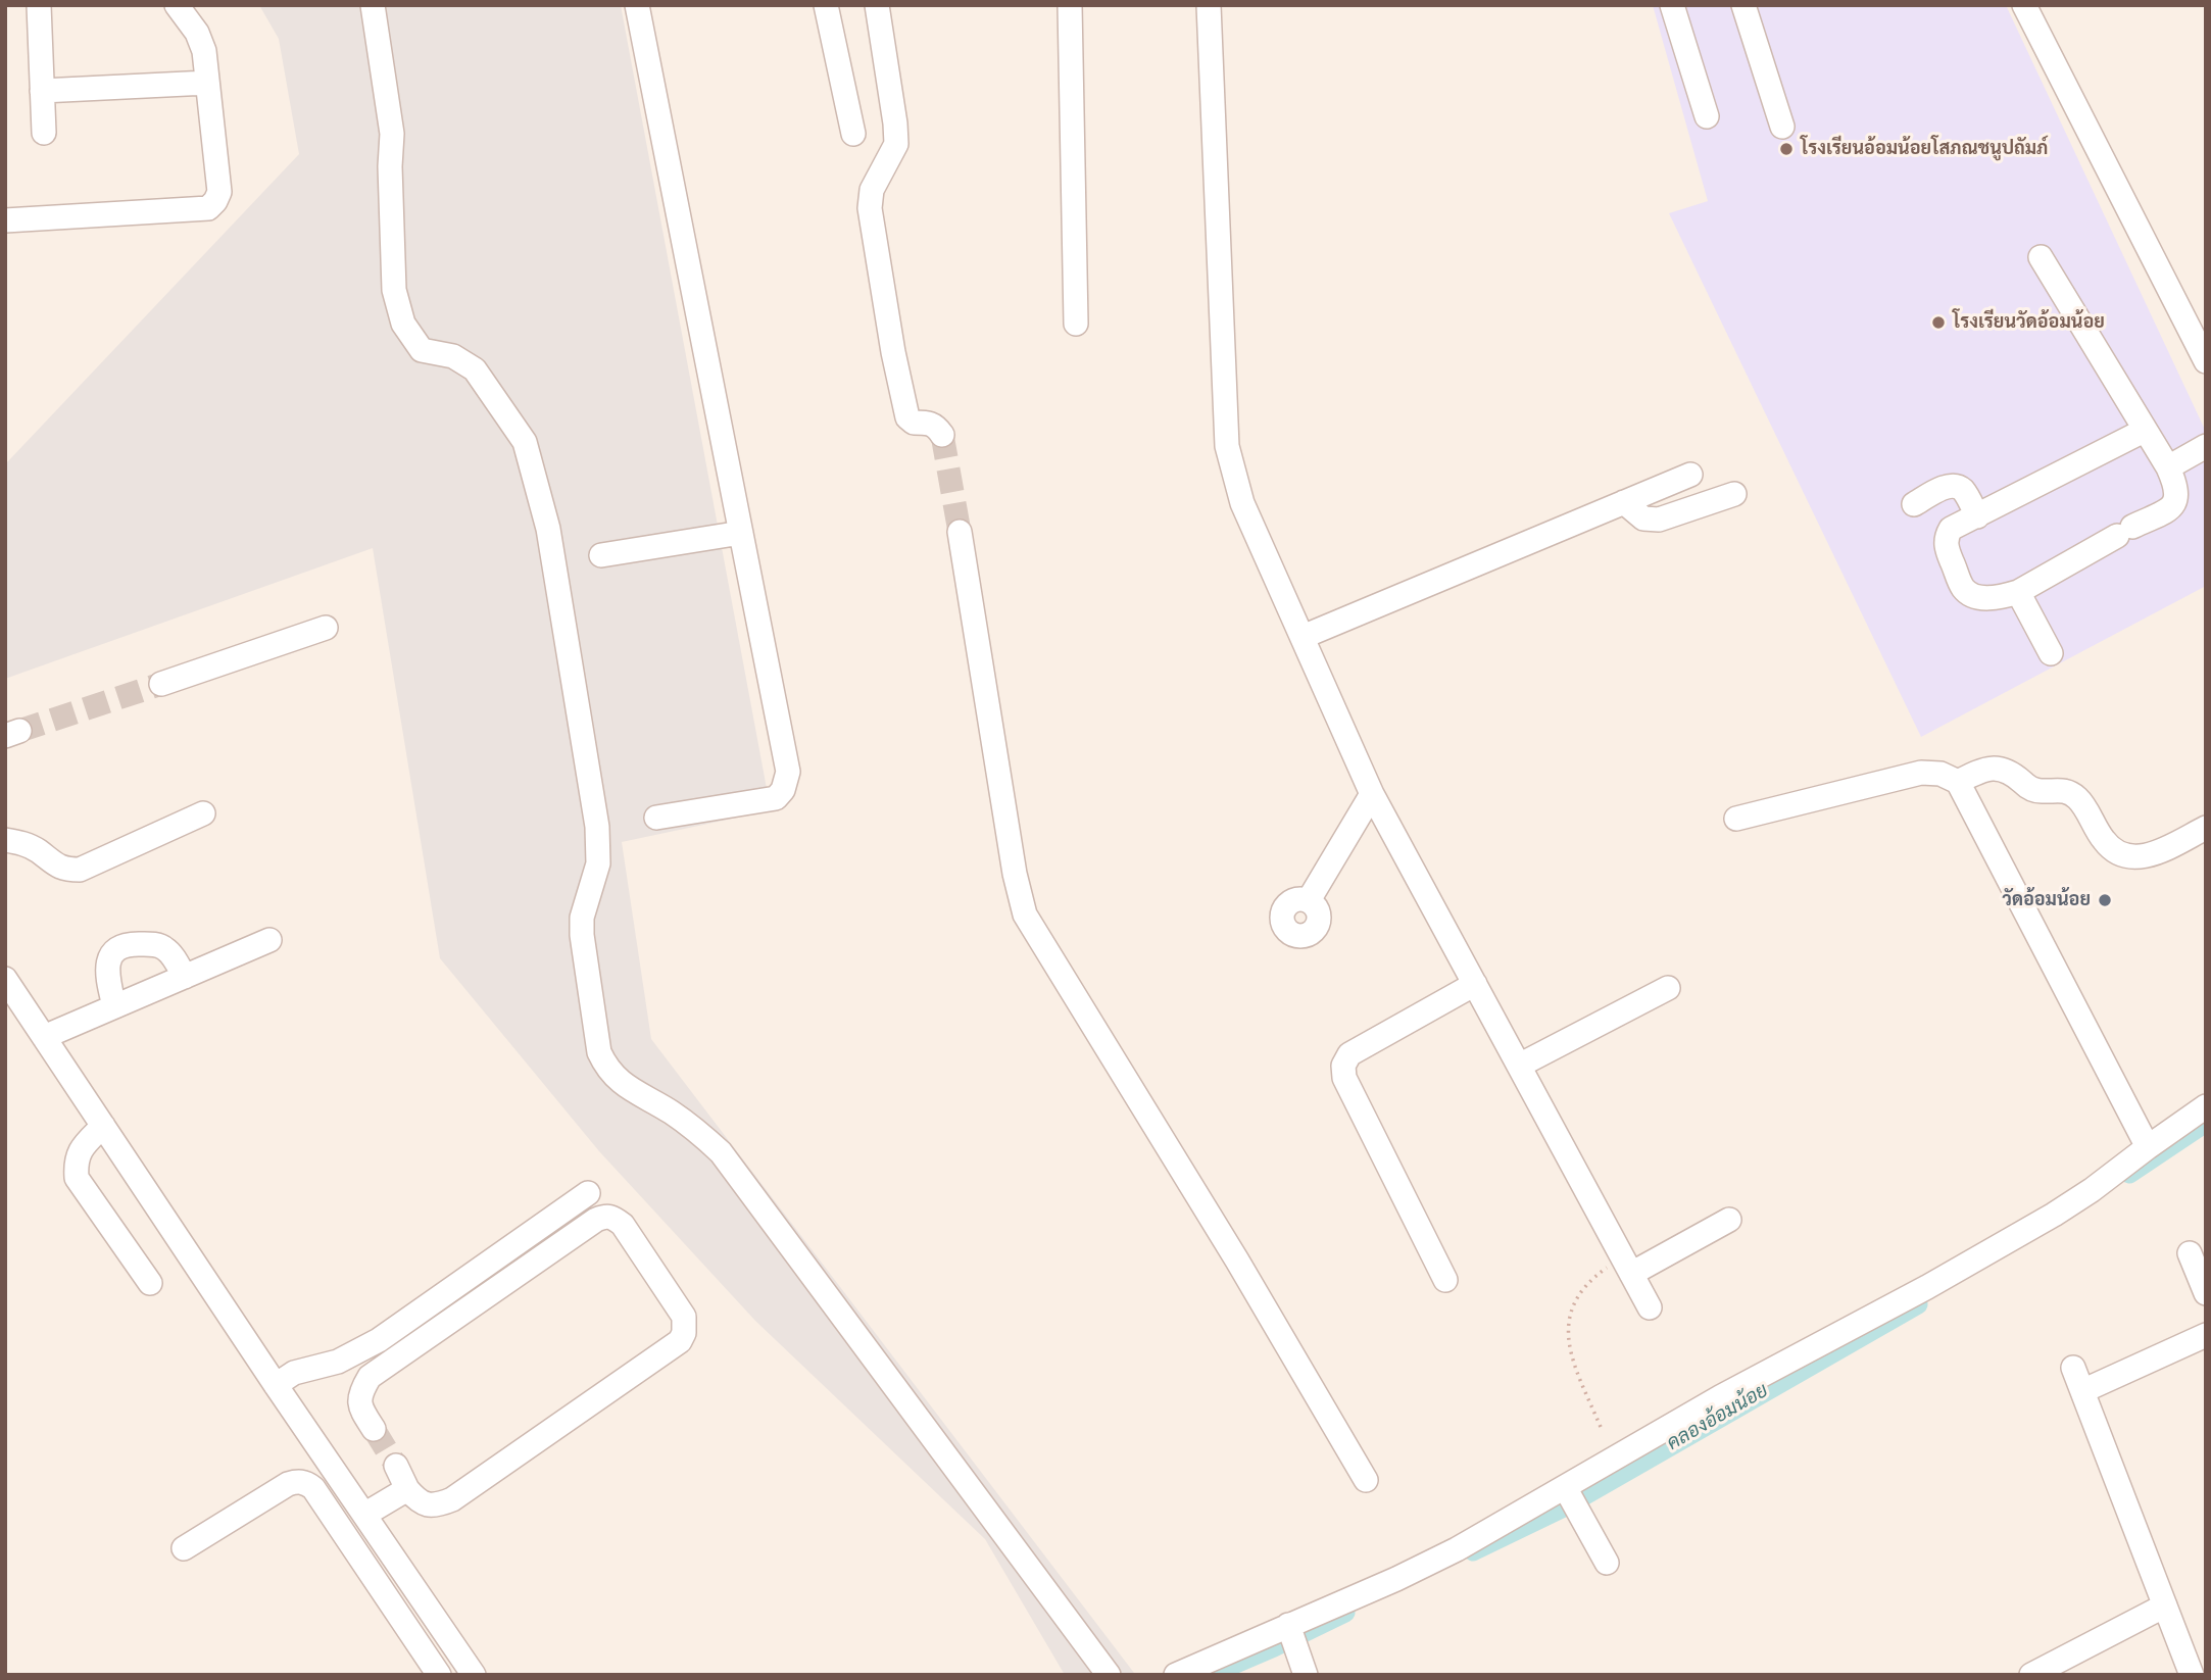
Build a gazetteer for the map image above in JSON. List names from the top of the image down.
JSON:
{
  "water": ["คลองอ้อมน้อย"],
  "places": ["โรงเรียนอ้อมน้อยโสภณชนูปถัมภ์", "โรงเรียนวัดอ้อมน้อย", "วัดอ้อมน้อย"]
}
